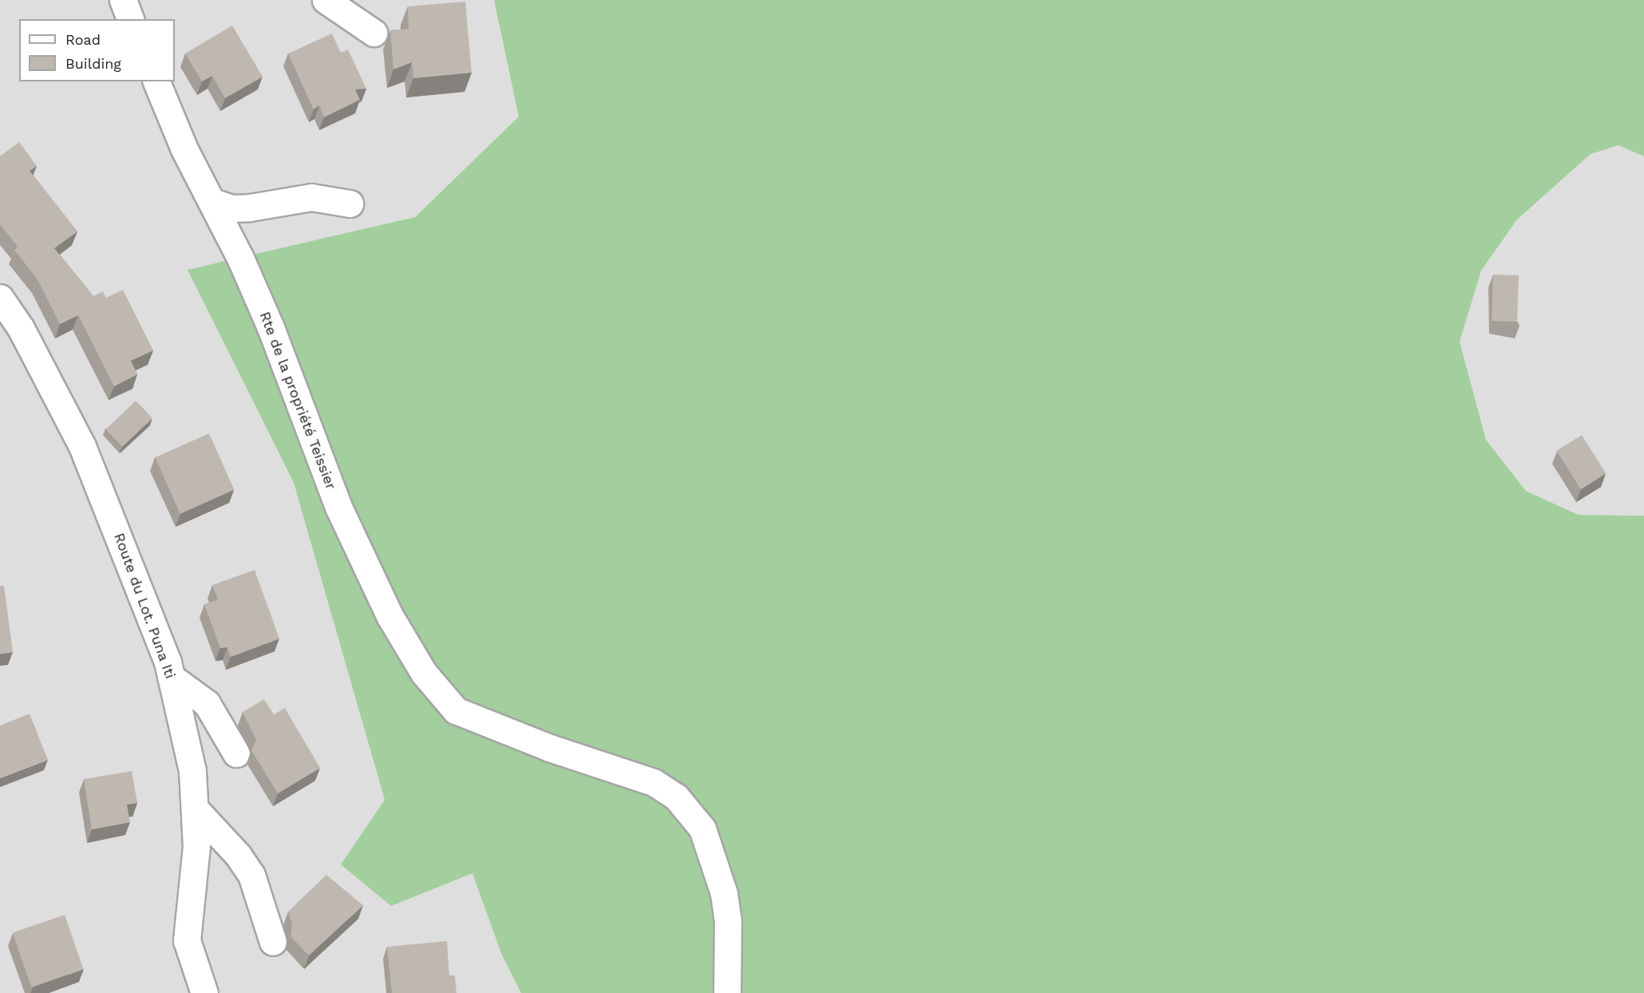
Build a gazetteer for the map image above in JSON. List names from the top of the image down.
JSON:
{
  "streets": {
    "street": ["Rte de la propriété Teissier", "Route du Lot. Puna Iti"]
  },
  "legend": ["Road", "Building"]
}
